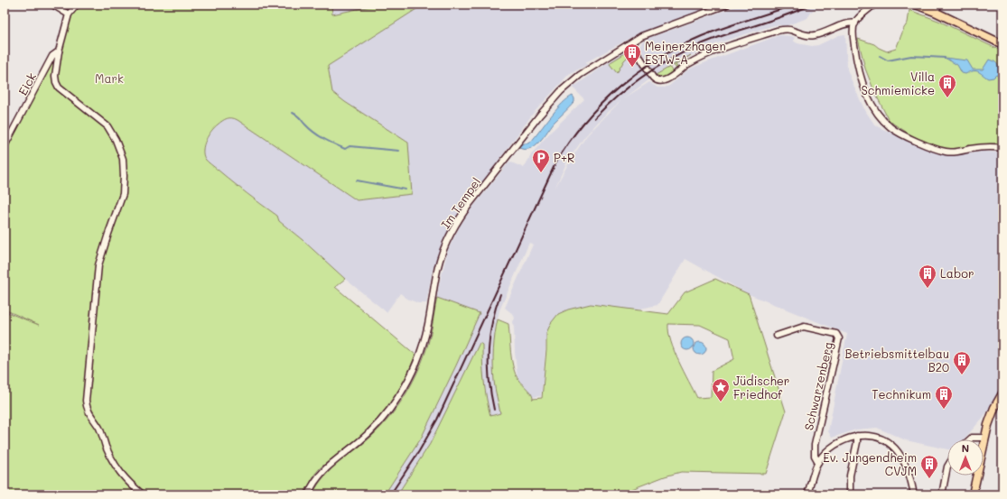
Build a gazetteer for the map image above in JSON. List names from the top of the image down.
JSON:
{
  "streets": {
    "street": ["Eick", "Im Tempel", "Schwarzenberg"]
  },
  "parks": ["Mark"],
  "places": {
    "building": [
      "Meinerzhagen ESTW-A",
      "Villa Schmiemicke",
      "Labor",
      "Betriebsmittelbau B20",
      "Technikum",
      "Ev. Jungendheim CVJM"
    ],
    "parking": ["P+R"],
    "place": ["Jüdischer Friedhof"]
  },
  "north": "top"
}
